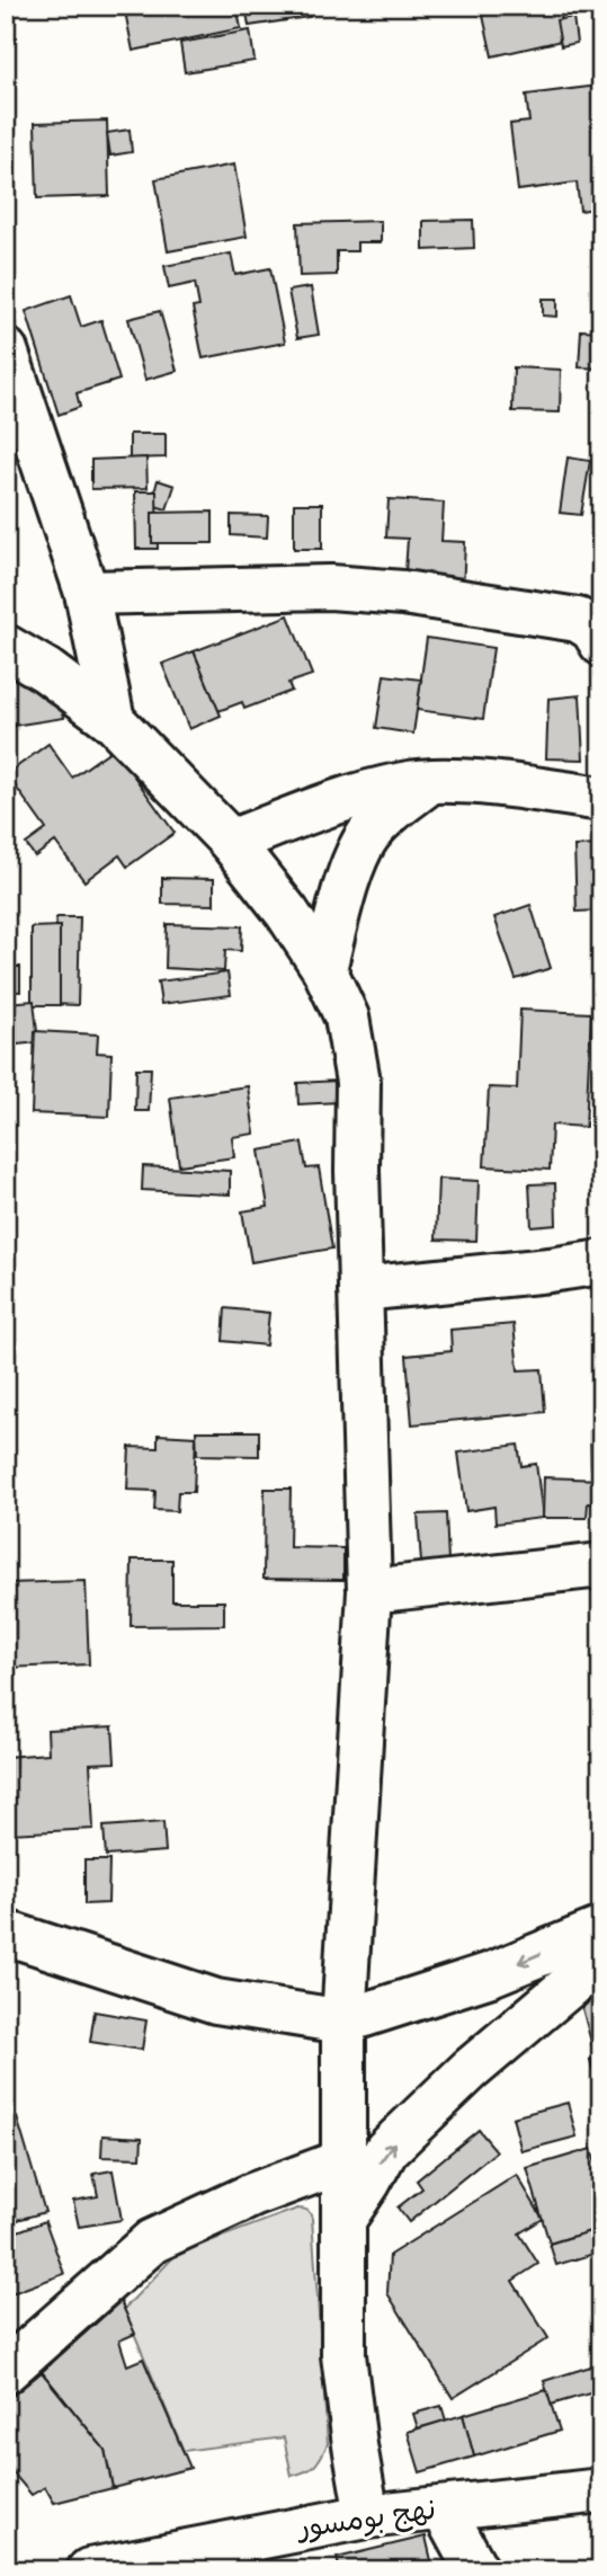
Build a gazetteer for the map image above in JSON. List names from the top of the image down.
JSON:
{
  "streets": {
    "street": ["نهج بومسور"]
  }
}
